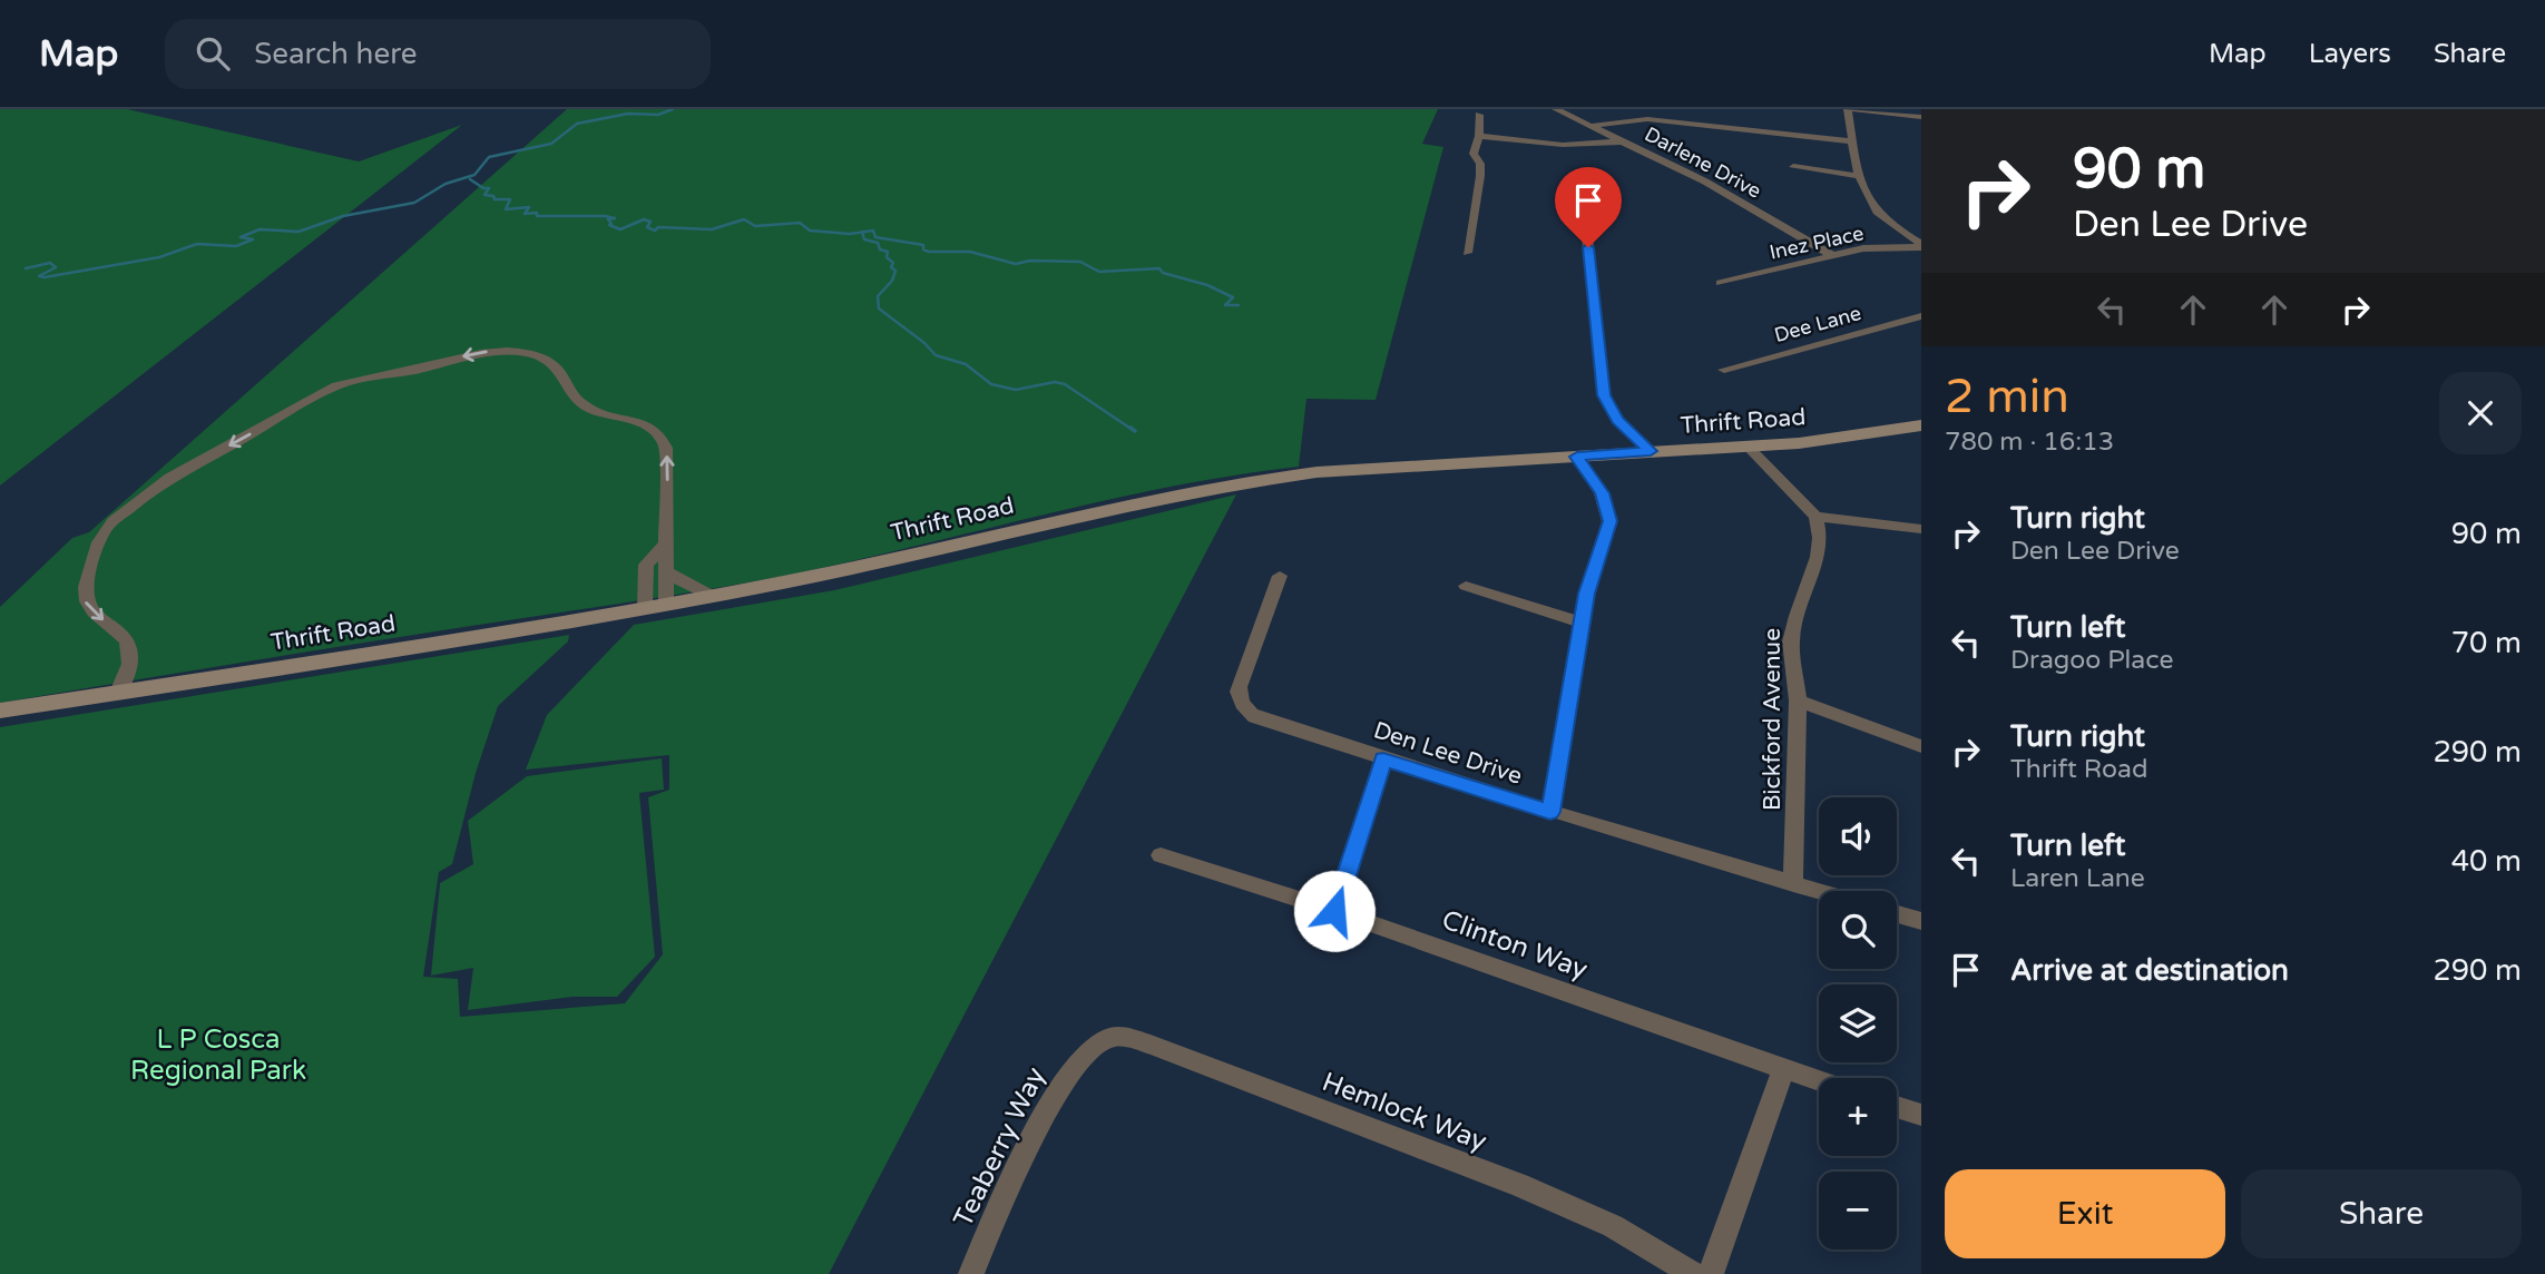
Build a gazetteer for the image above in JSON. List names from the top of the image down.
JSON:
{
  "streets": {
    "street": [
      "Darlene Drive",
      "Inez Place",
      "Dee Lane",
      "Thrift Road",
      "Bickford Avenue",
      "Den Lee Drive",
      "Clinton Way",
      "Hemlock Way",
      "Teaberry Way"
    ]
  },
  "crossings": [
    ["Darlene Drive", "Inez Place"],
    ["Bickford Avenue", "Den Lee Drive"],
    ["Hemlock Way", "Teaberry Way"]
  ],
  "parks": ["L P Cosca Regional Park"],
  "page": {
    "header": "Map",
    "search": "Search here",
    "nav": ["Map", "Layers", "Share"],
    "turn": ["90 m", "Den Lee Drive"],
    "heading": ["2 min", "780 m · 16:13"],
    "list": [
      {
        "name": "Turn right",
        "note": "Den Lee Drive",
        "value": "90 m"
      },
      {
        "name": "Turn left",
        "note": "Dragoo Place",
        "value": "70 m"
      },
      {
        "name": "Turn right",
        "note": "Thrift Road",
        "value": "290 m"
      },
      {
        "name": "Turn left",
        "note": "Laren Lane",
        "value": "40 m"
      },
      {
        "name": "Arrive at destination",
        "value": "290 m"
      }
    ],
    "map_buttons": ["+", "−"],
    "buttons": ["Exit", "Share"]
  }
}
